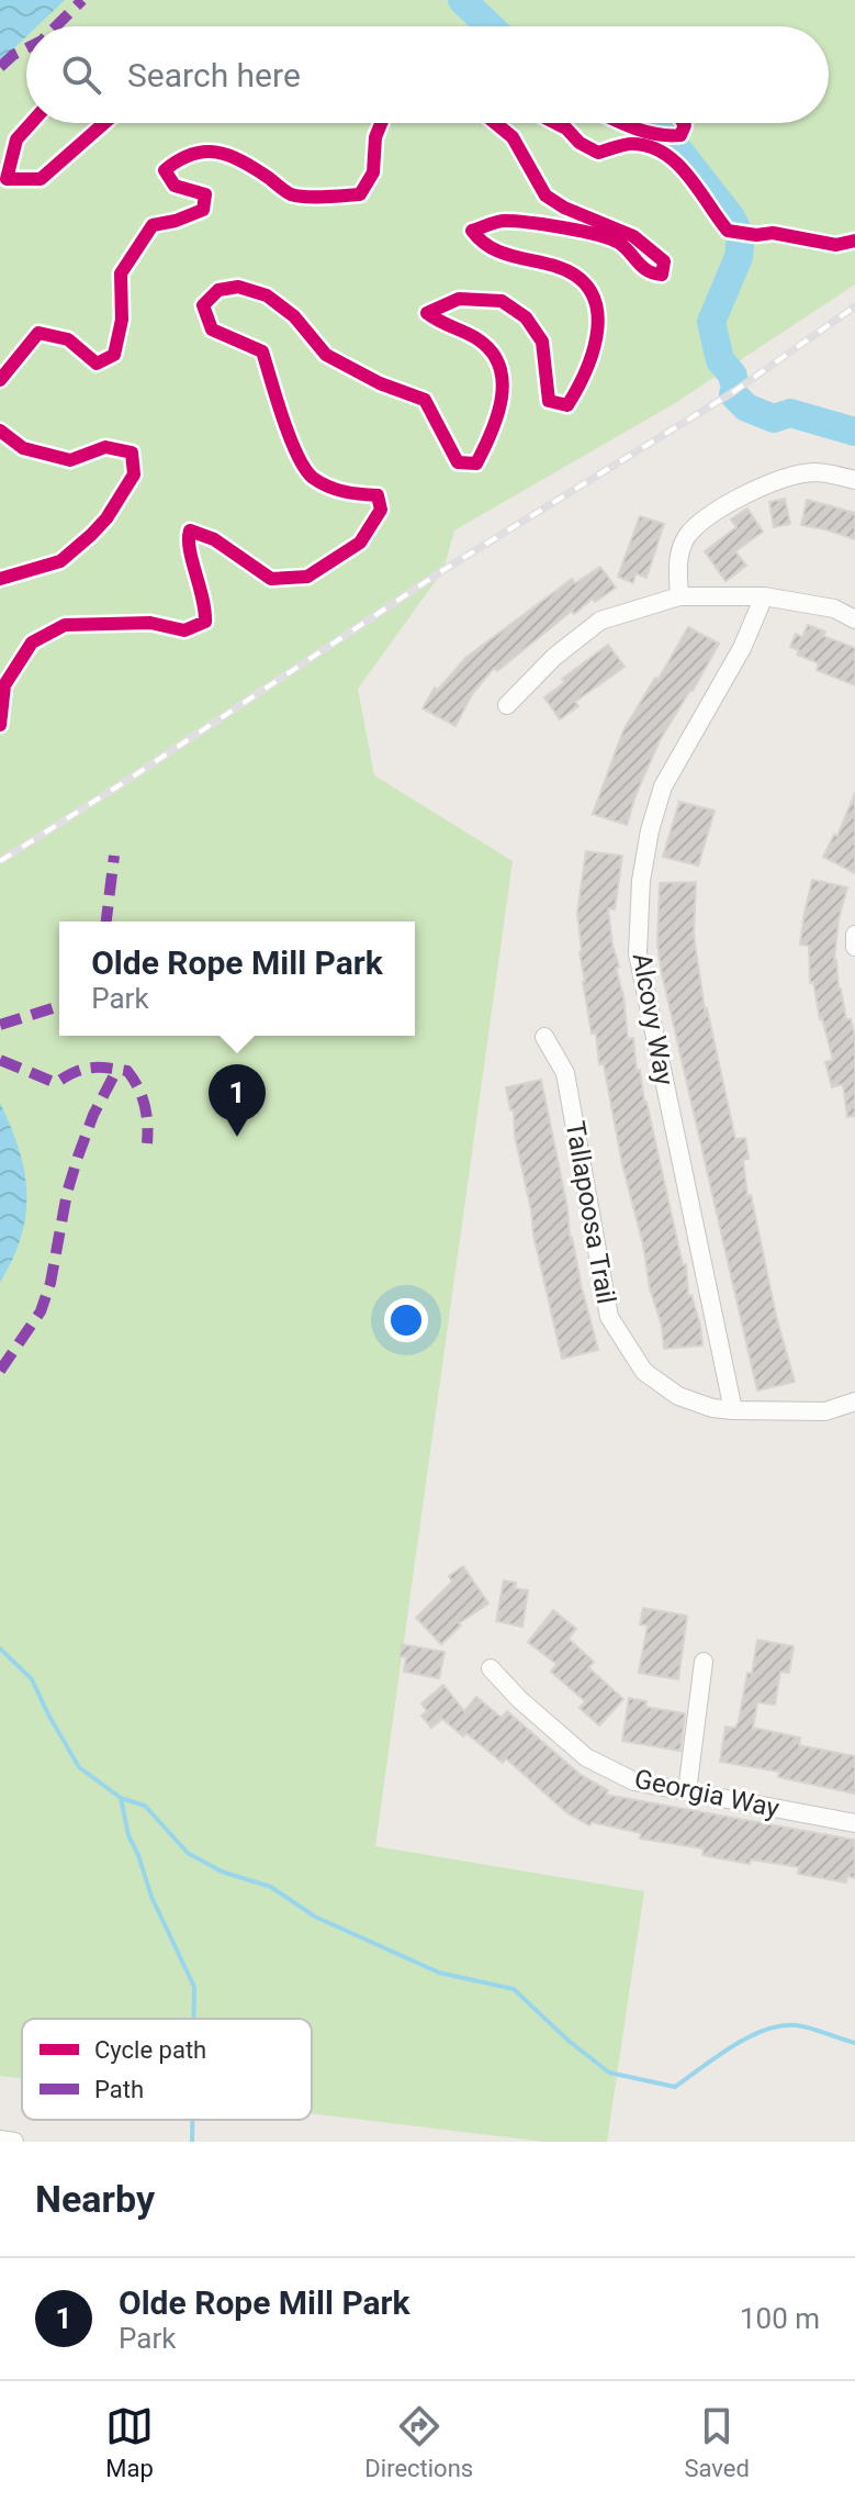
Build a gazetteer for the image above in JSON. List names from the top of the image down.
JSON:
{
  "streets": {
    "street": ["Alcovy Way", "Tallapoosa Trail", "Georgia Way"]
  },
  "crossings": [
    ["Alcovy Way", "Tallapoosa Trail"]
  ],
  "legend": ["Cycle path", "Path"],
  "page": {
    "search": "Search here",
    "popup": ["Olde Rope Mill Park", "Park"],
    "pins": "1",
    "heading": "Nearby",
    "list": [
      {
        "mark": "1",
        "name": "Olde Rope Mill Park",
        "note": "Park",
        "value": "100 m"
      }
    ],
    "nav": ["Map", "Directions", "Saved"]
  }
}
